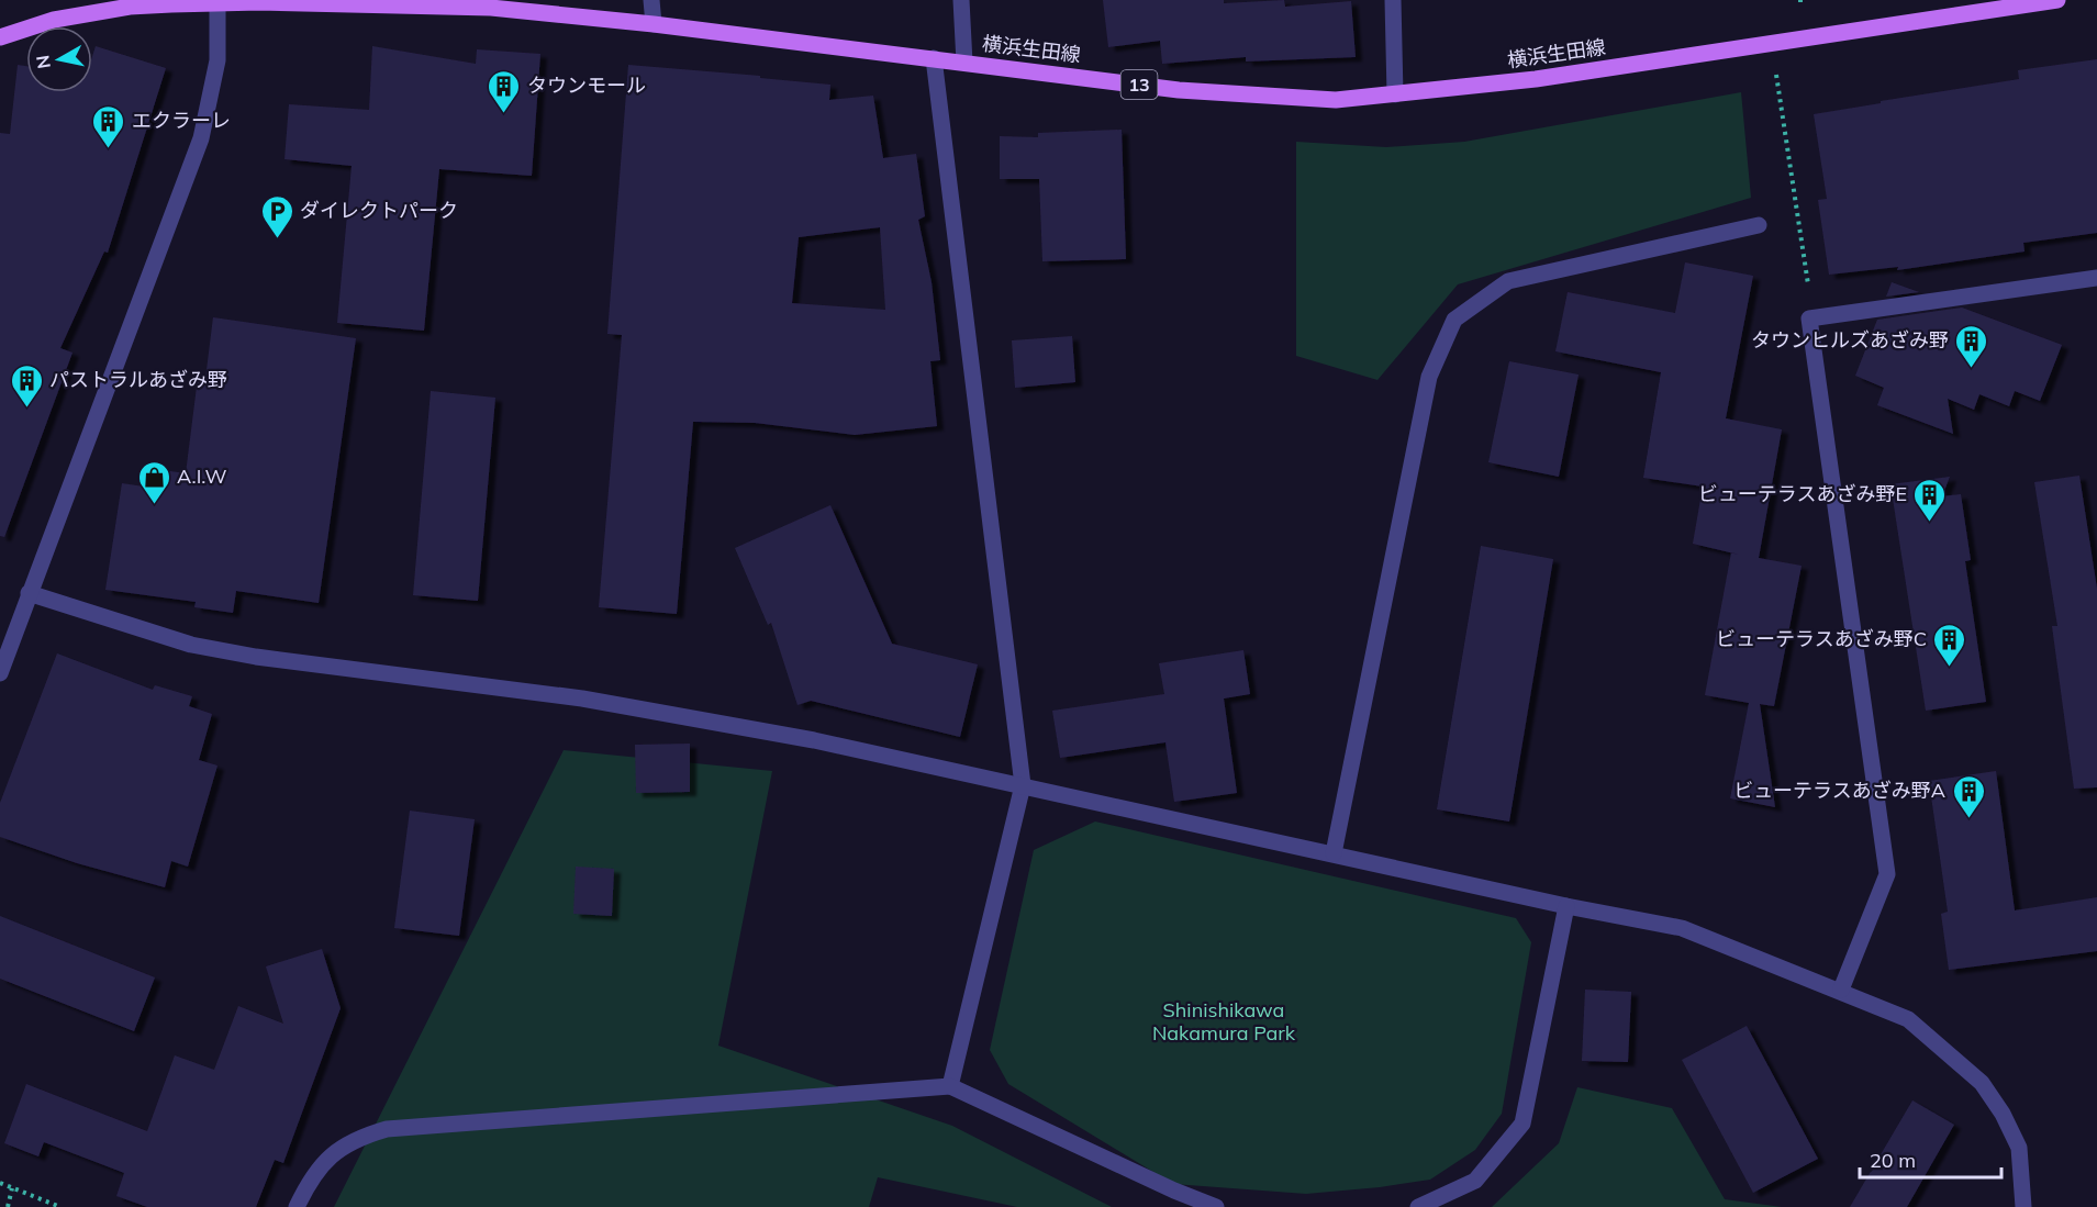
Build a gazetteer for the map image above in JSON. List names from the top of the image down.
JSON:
{
  "streets": {
    "main road": ["横浜生田線", "13"]
  },
  "parks": ["Shinishikawa Nakamura Park"],
  "places": {
    "building": [
      "タウンモール",
      "エクラーレ",
      "タウンヒルズあざみ野",
      "パストラルあざみ野",
      "ビューテラスあざみ野E",
      "ビューテラスあざみ野C",
      "ビューテラスあざみ野A"
    ],
    "parking": ["ダイレクトパーク"],
    "shop": ["A.I.W"]
  },
  "scale_bar": "20 m",
  "north": "left"
}
